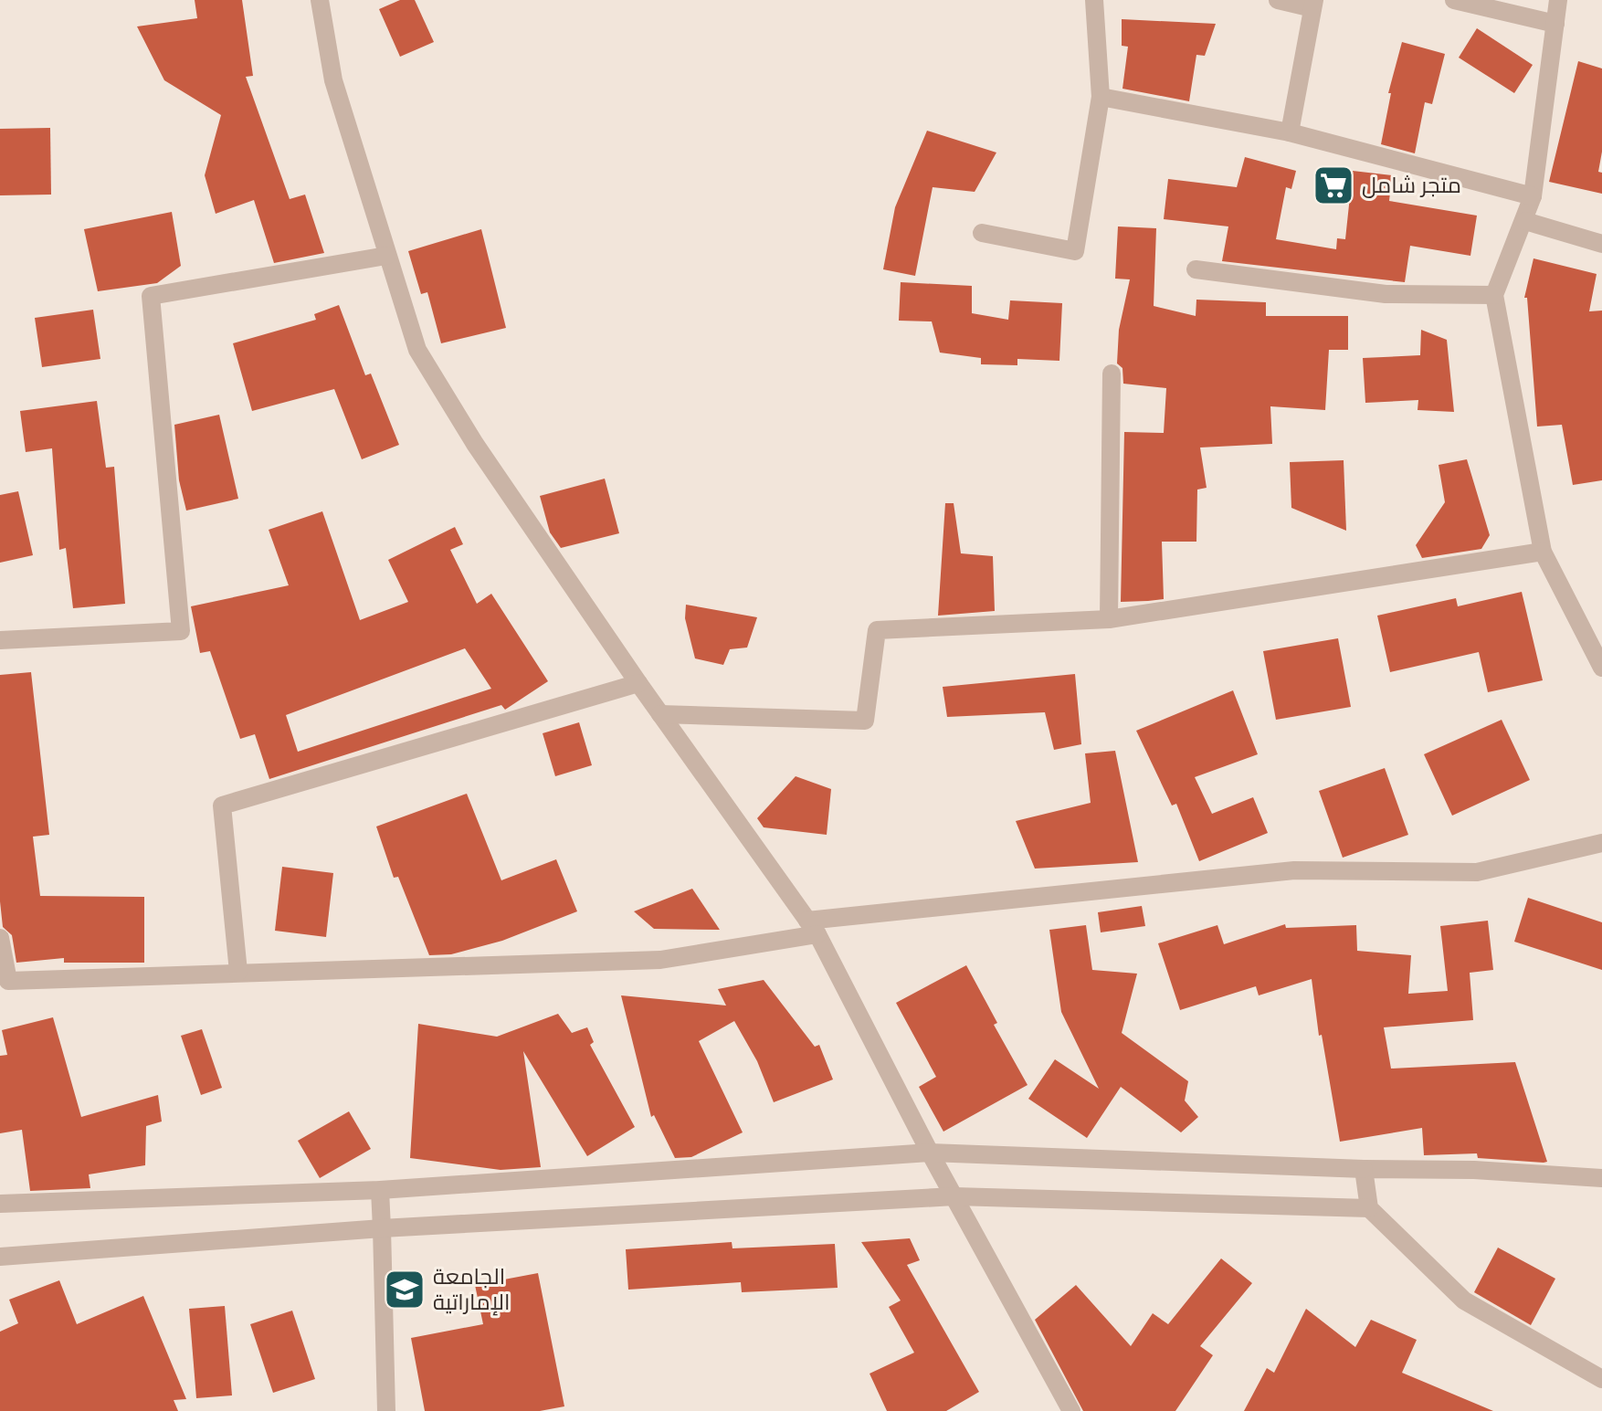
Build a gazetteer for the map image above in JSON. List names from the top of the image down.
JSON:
{
  "places": {
    "supermarket": ["متجر شامل"],
    "school or university": ["الجامعة الإماراتية"]
  }
}
